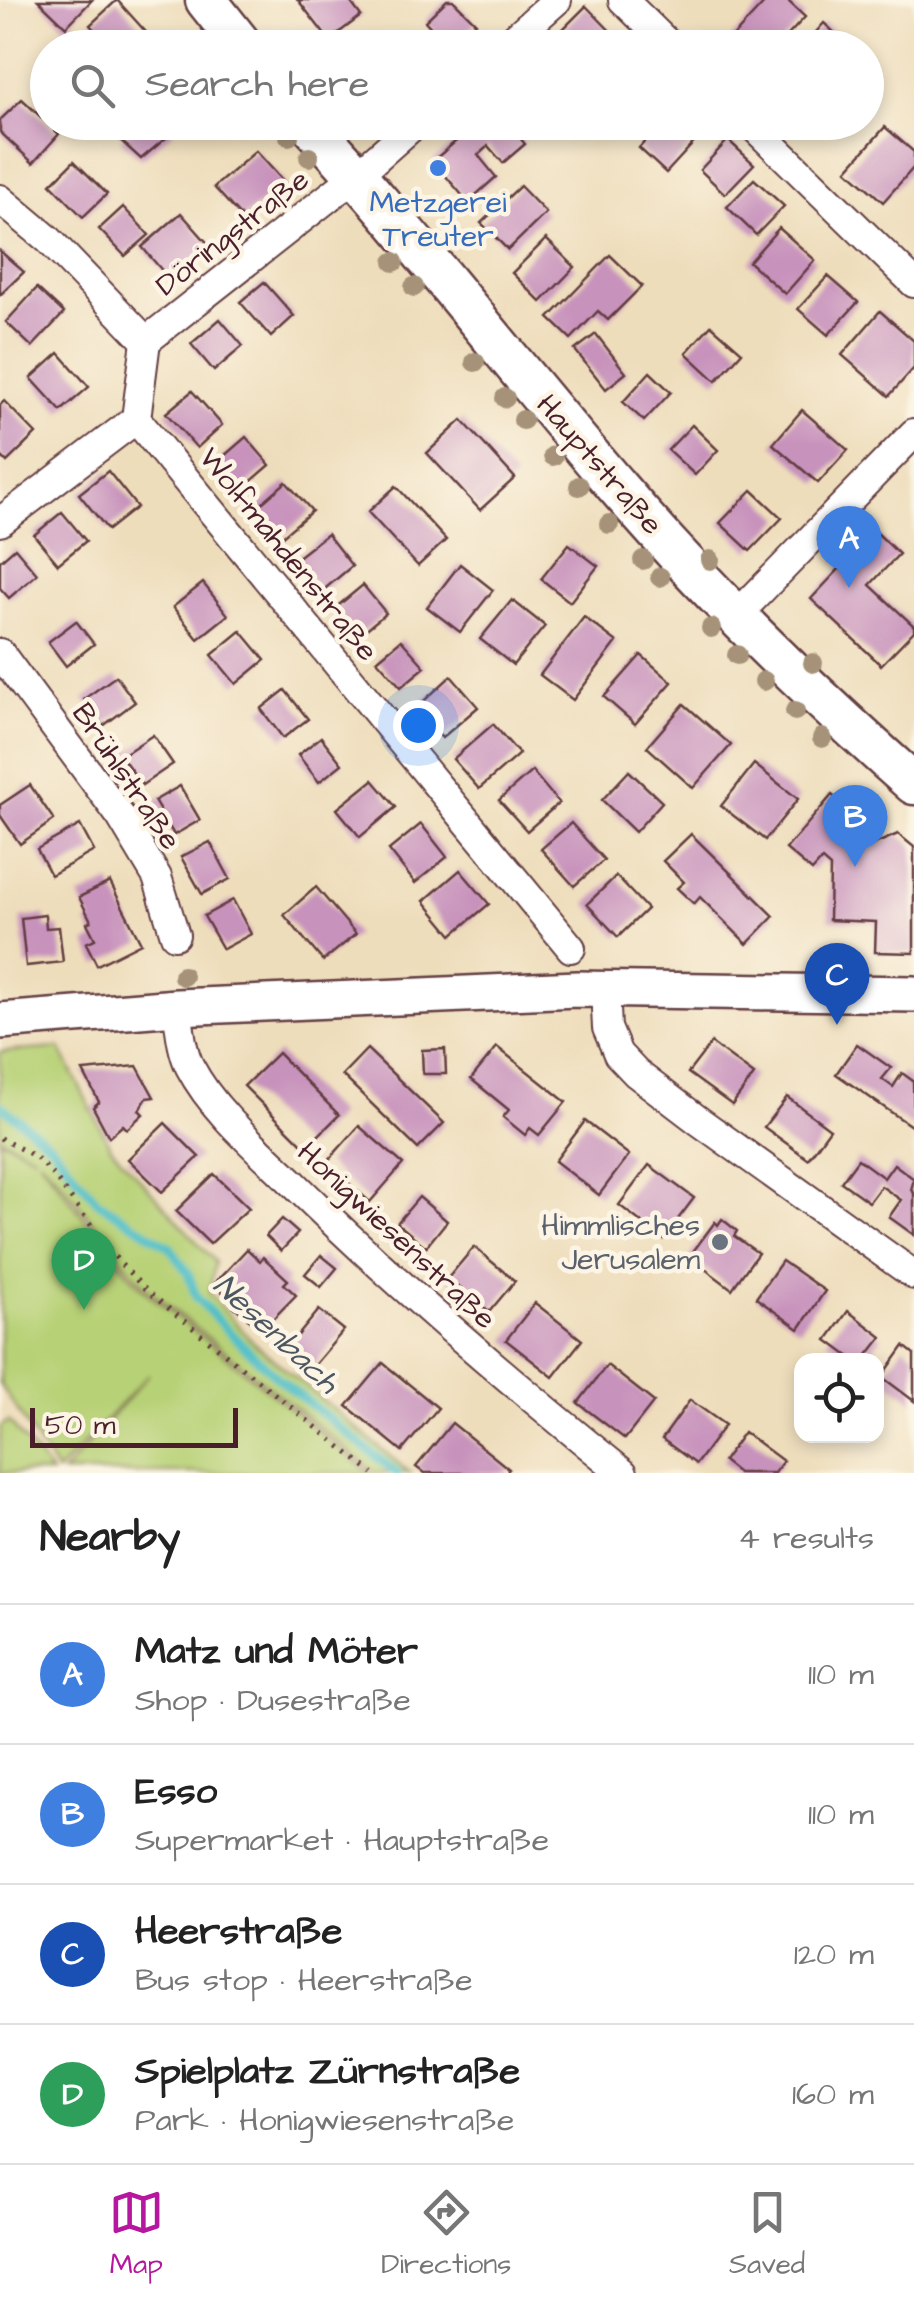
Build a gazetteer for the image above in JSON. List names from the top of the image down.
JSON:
{
  "streets": {
    "main road": ["Hauptstraße"],
    "street": [
      "Döringstraße",
      "Wolfmahdenstraße",
      "Brühlstraße",
      "Honigwiesenstraße"
    ]
  },
  "crossings": [
    ["Döringstraße", "Hauptstraße"]
  ],
  "water": ["Nesenbach"],
  "places": ["Metzgerei Treuter", "Himmlisches Jerusalem"],
  "scale_bar": "50 m",
  "page": {
    "search": "Search here",
    "pins": [
      "A",
      "B",
      "C",
      "D"
    ],
    "scale": "50 m",
    "heading": ["Nearby", "4 results"],
    "list": [
      {
        "mark": "A",
        "name": "Matz und Möter",
        "note": "Shop · Dusestraße",
        "value": "110 m"
      },
      {
        "mark": "B",
        "name": "Esso",
        "note": "Supermarket · Hauptstraße",
        "value": "110 m"
      },
      {
        "mark": "C",
        "name": "Heerstraße",
        "note": "Bus stop · Heerstraße",
        "value": "120 m"
      },
      {
        "mark": "D",
        "name": "Spielplatz Zürnstraße",
        "note": "Park · Honigwiesenstraße",
        "value": "160 m"
      }
    ],
    "nav": ["Map", "Directions", "Saved"]
  }
}
